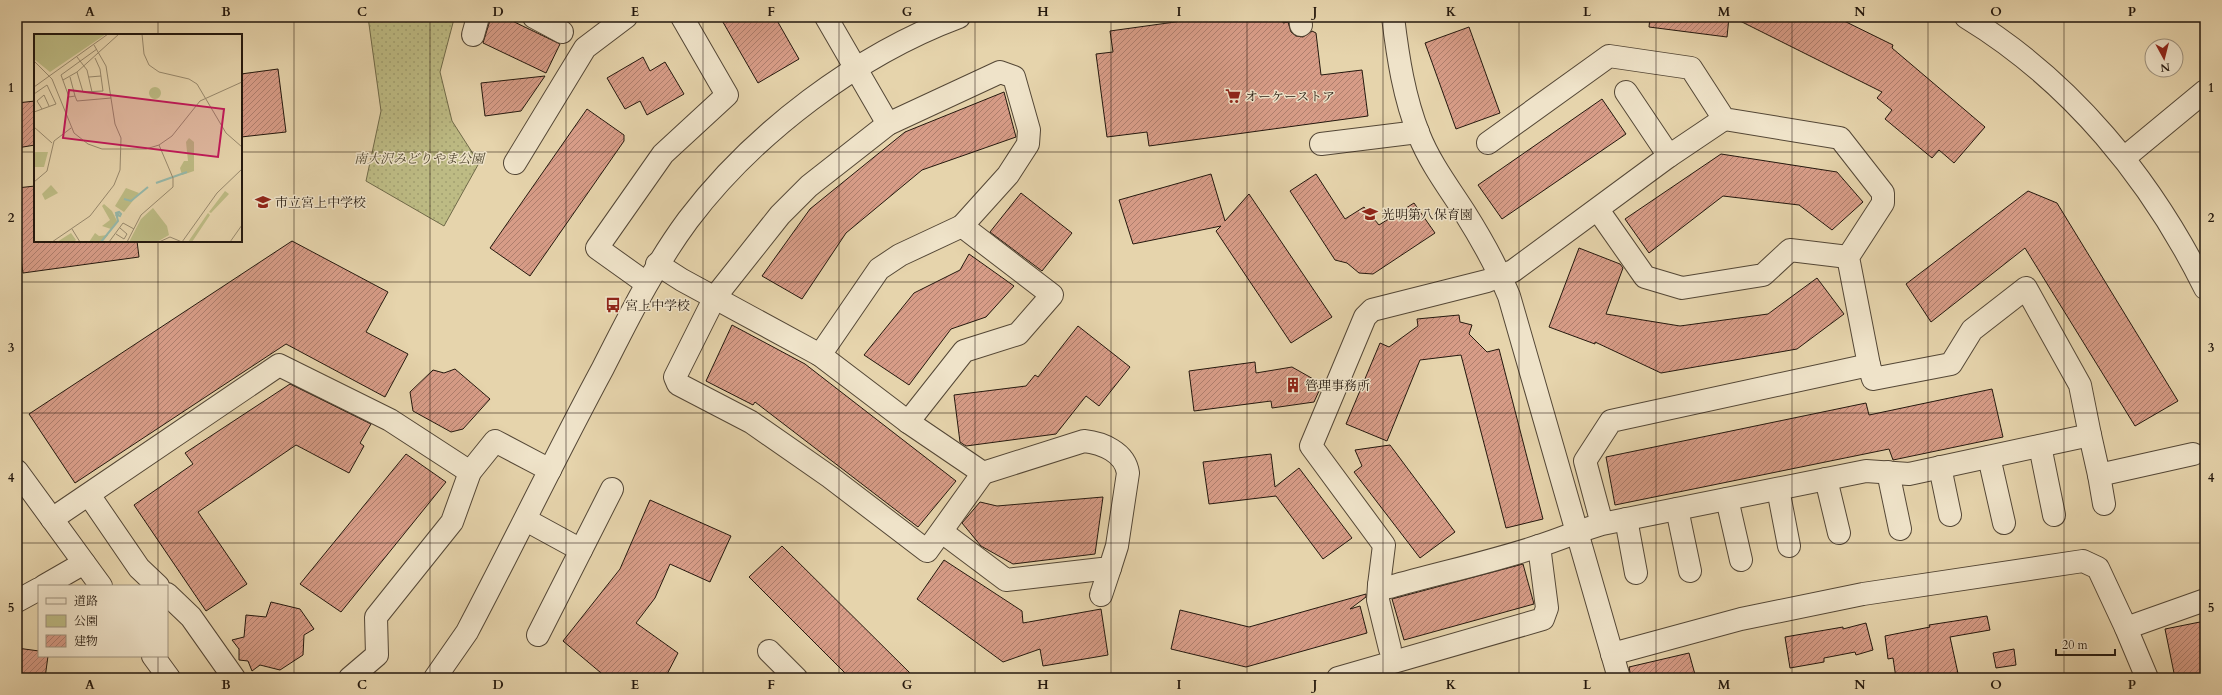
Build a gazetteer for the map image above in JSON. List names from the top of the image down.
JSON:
{
  "parks": ["南大沢みどりやま公園"],
  "places": {
    "supermarket": ["オーケーストア"],
    "school or university": ["市立宮上中学校", "光明第八保育園"],
    "bus stop": ["宮上中学校"],
    "building": ["管理事務所"]
  },
  "legend": ["道路", "公園", "建物"],
  "scale_bar": "20 m",
  "north": "bottom",
  "grid": {
    "columns": [
      "A",
      "B",
      "C",
      "D",
      "E",
      "F",
      "G",
      "H",
      "I",
      "J",
      "K",
      "L",
      "M",
      "N",
      "O",
      "P"
    ],
    "rows": [
      "1",
      "2",
      "3",
      "4",
      "5"
    ]
  }
}
